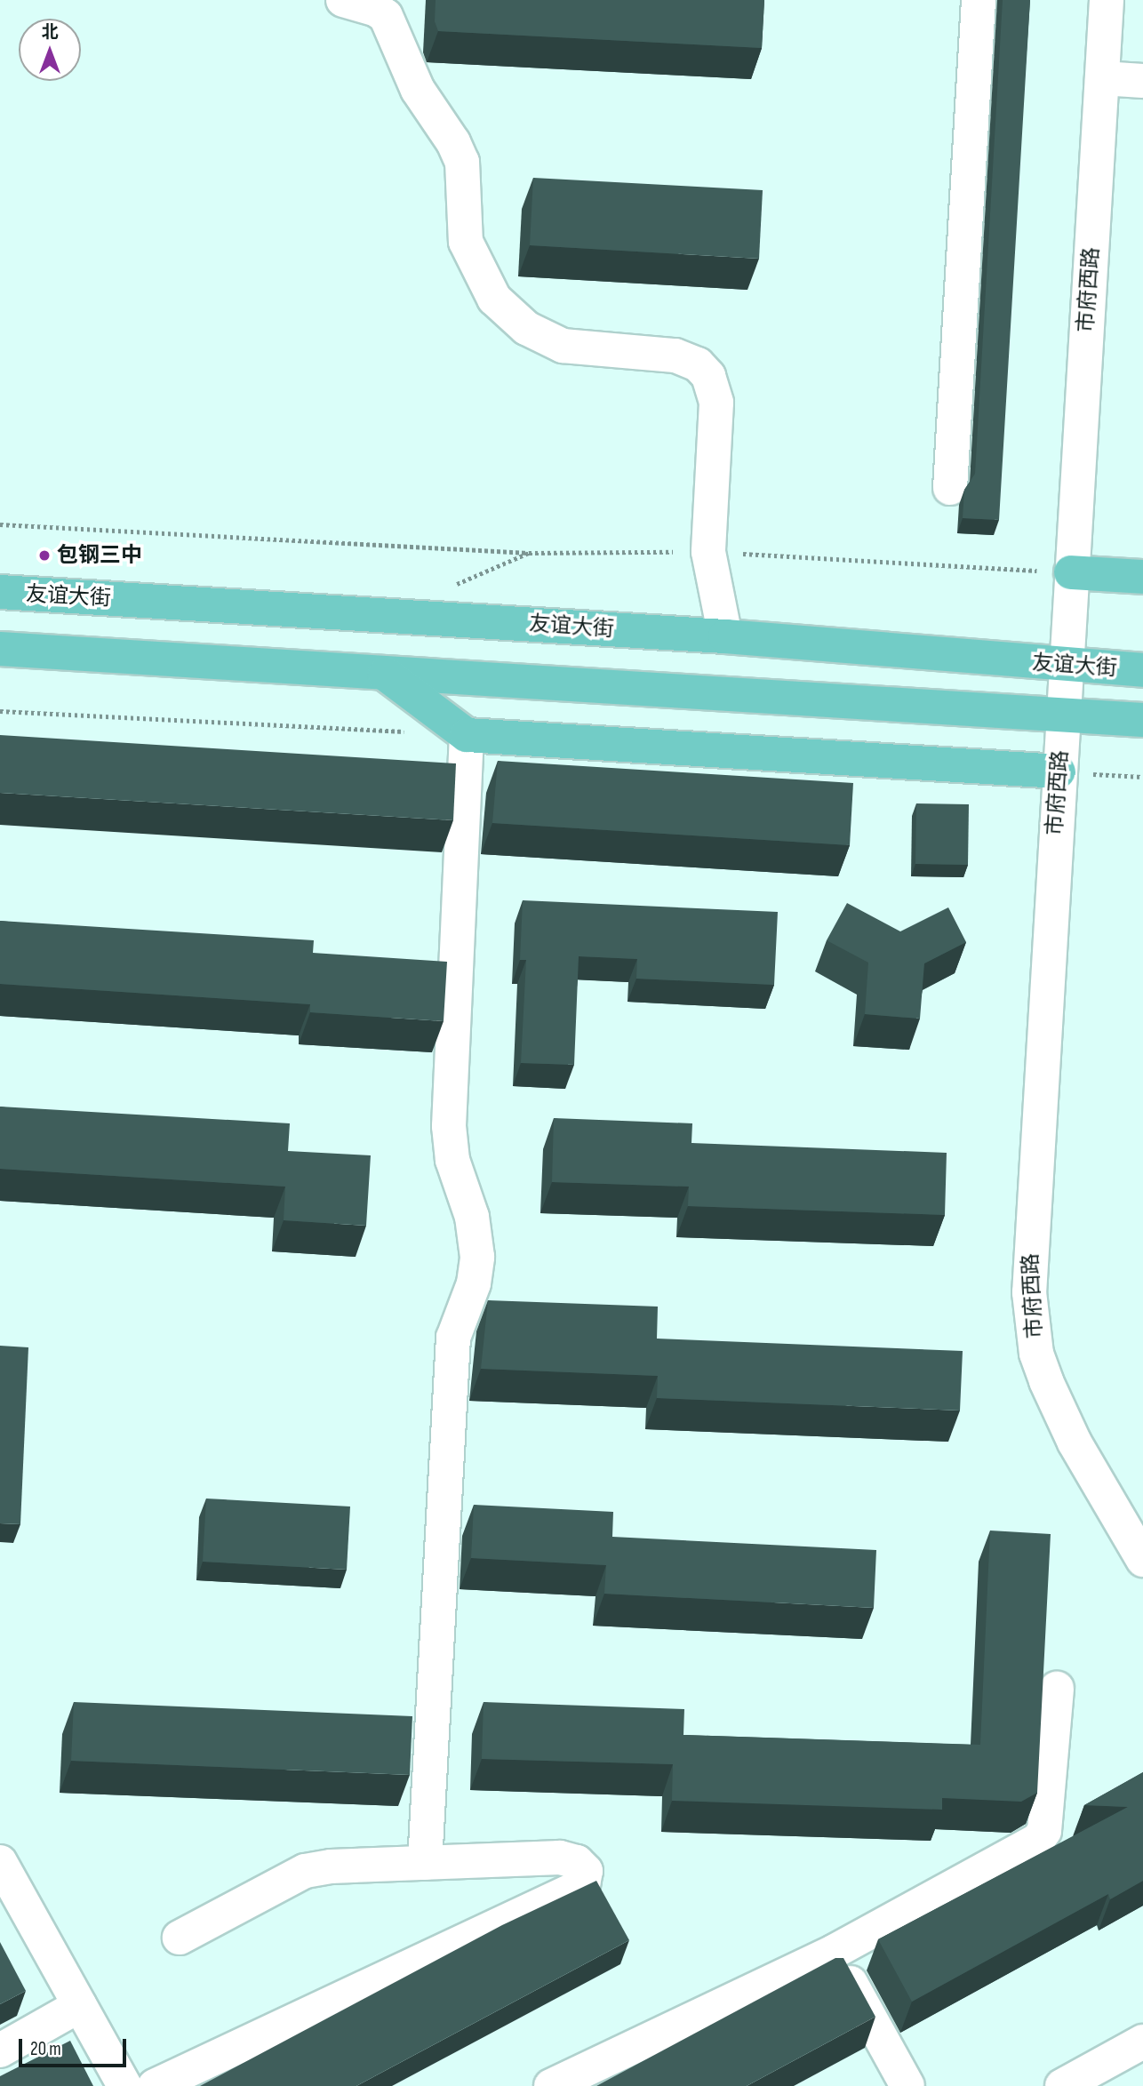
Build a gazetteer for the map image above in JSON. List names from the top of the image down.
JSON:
{
  "streets": {
    "main road": ["友谊大街"],
    "street": ["市府西路"]
  },
  "crossings": [
    ["市府西路", "友谊大街"]
  ],
  "places": ["包钢三中"],
  "scale_bar": "20 m",
  "north": "top"
}
